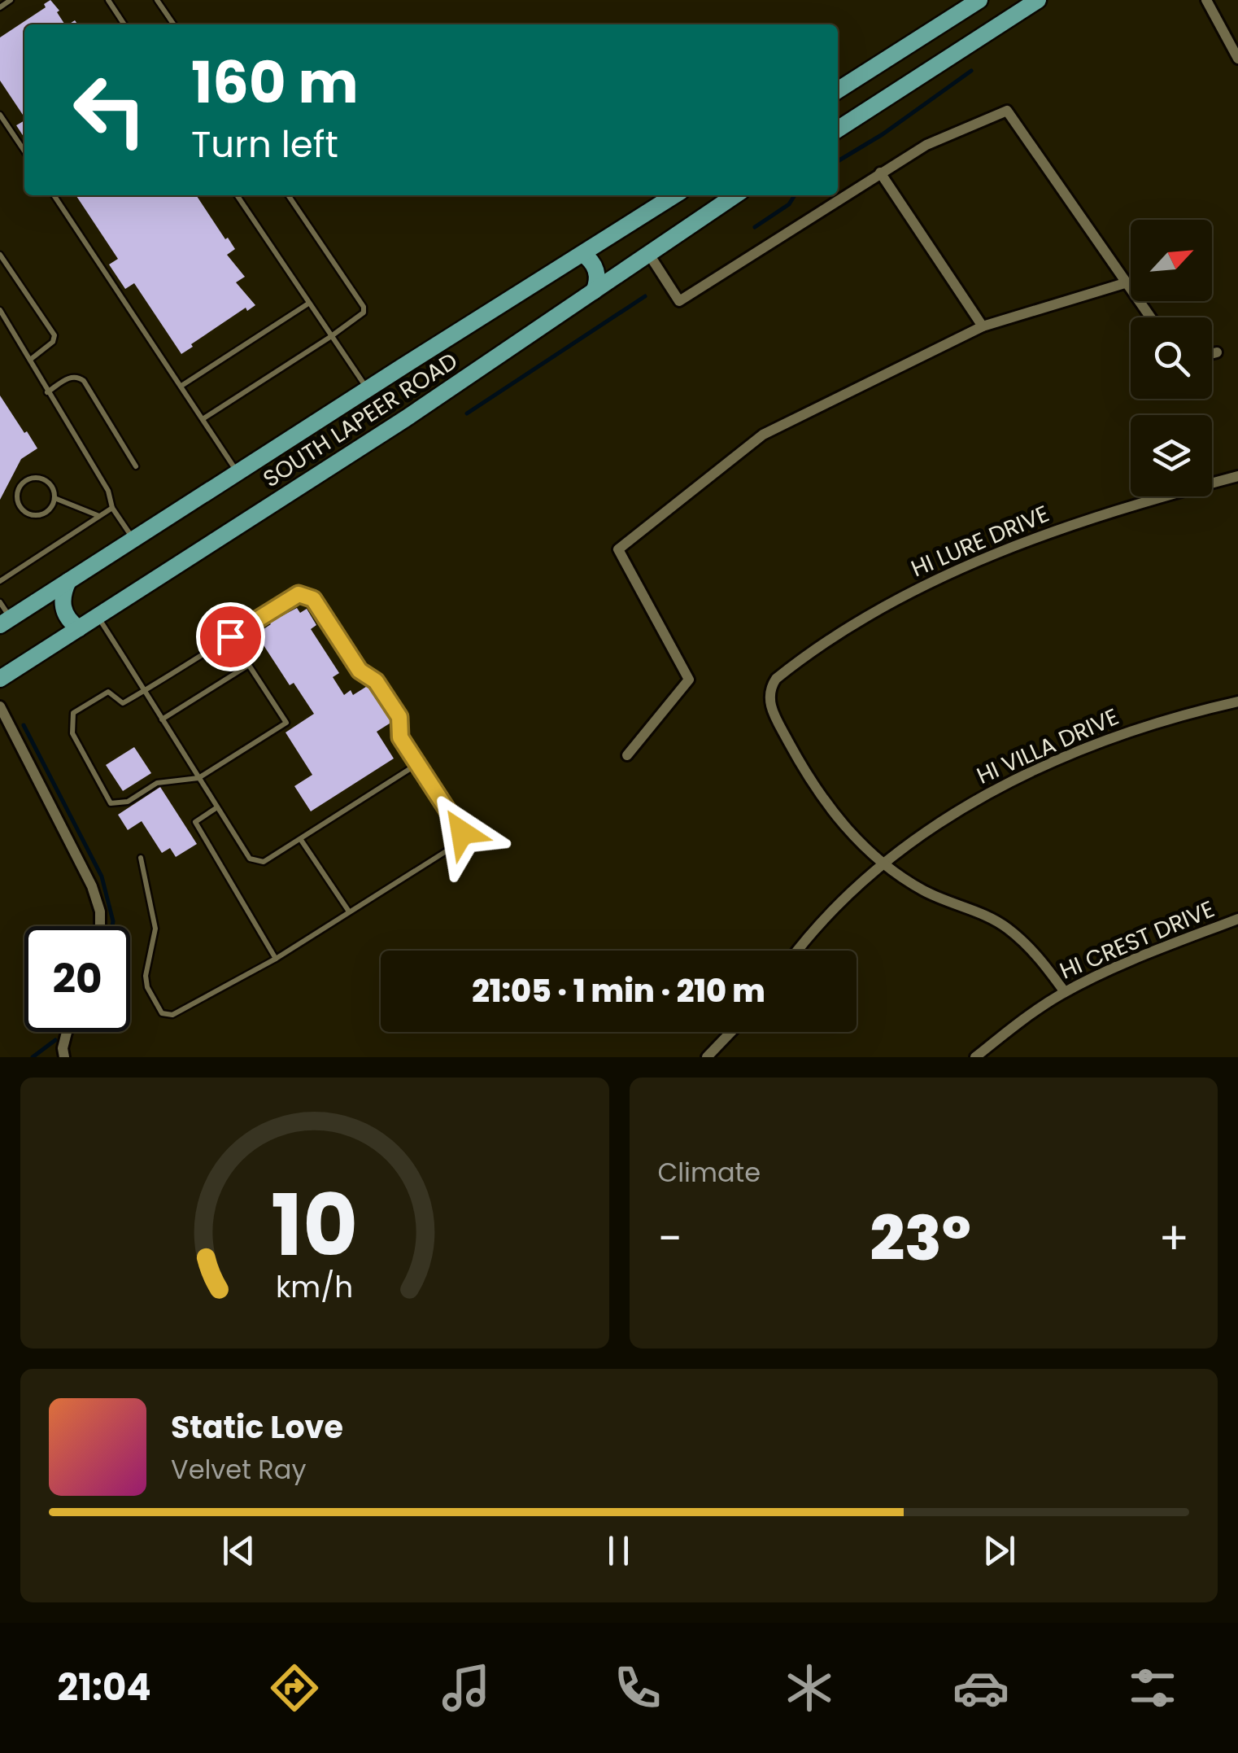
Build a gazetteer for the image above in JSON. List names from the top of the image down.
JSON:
{
  "streets": {
    "main road": ["SOUTH LAPEER ROAD"],
    "street": ["HI LURE DRIVE", "HI VILLA DRIVE", "HI CREST DRIVE"]
  },
  "crossings": [
    ["HI LURE DRIVE", "HI VILLA DRIVE"]
  ],
  "north": "top right",
  "page": {
    "turn": ["160 m", "Turn left"],
    "limit": "20",
    "trip": "21:05 · 1 min · 210 m",
    "tile": "Climate",
    "heat": ["−", "23°", "+"],
    "song": ["Static Love", "Velvet Ray"],
    "tabs": "21:04",
    "gauge": ["10", "km/h"]
  }
}
